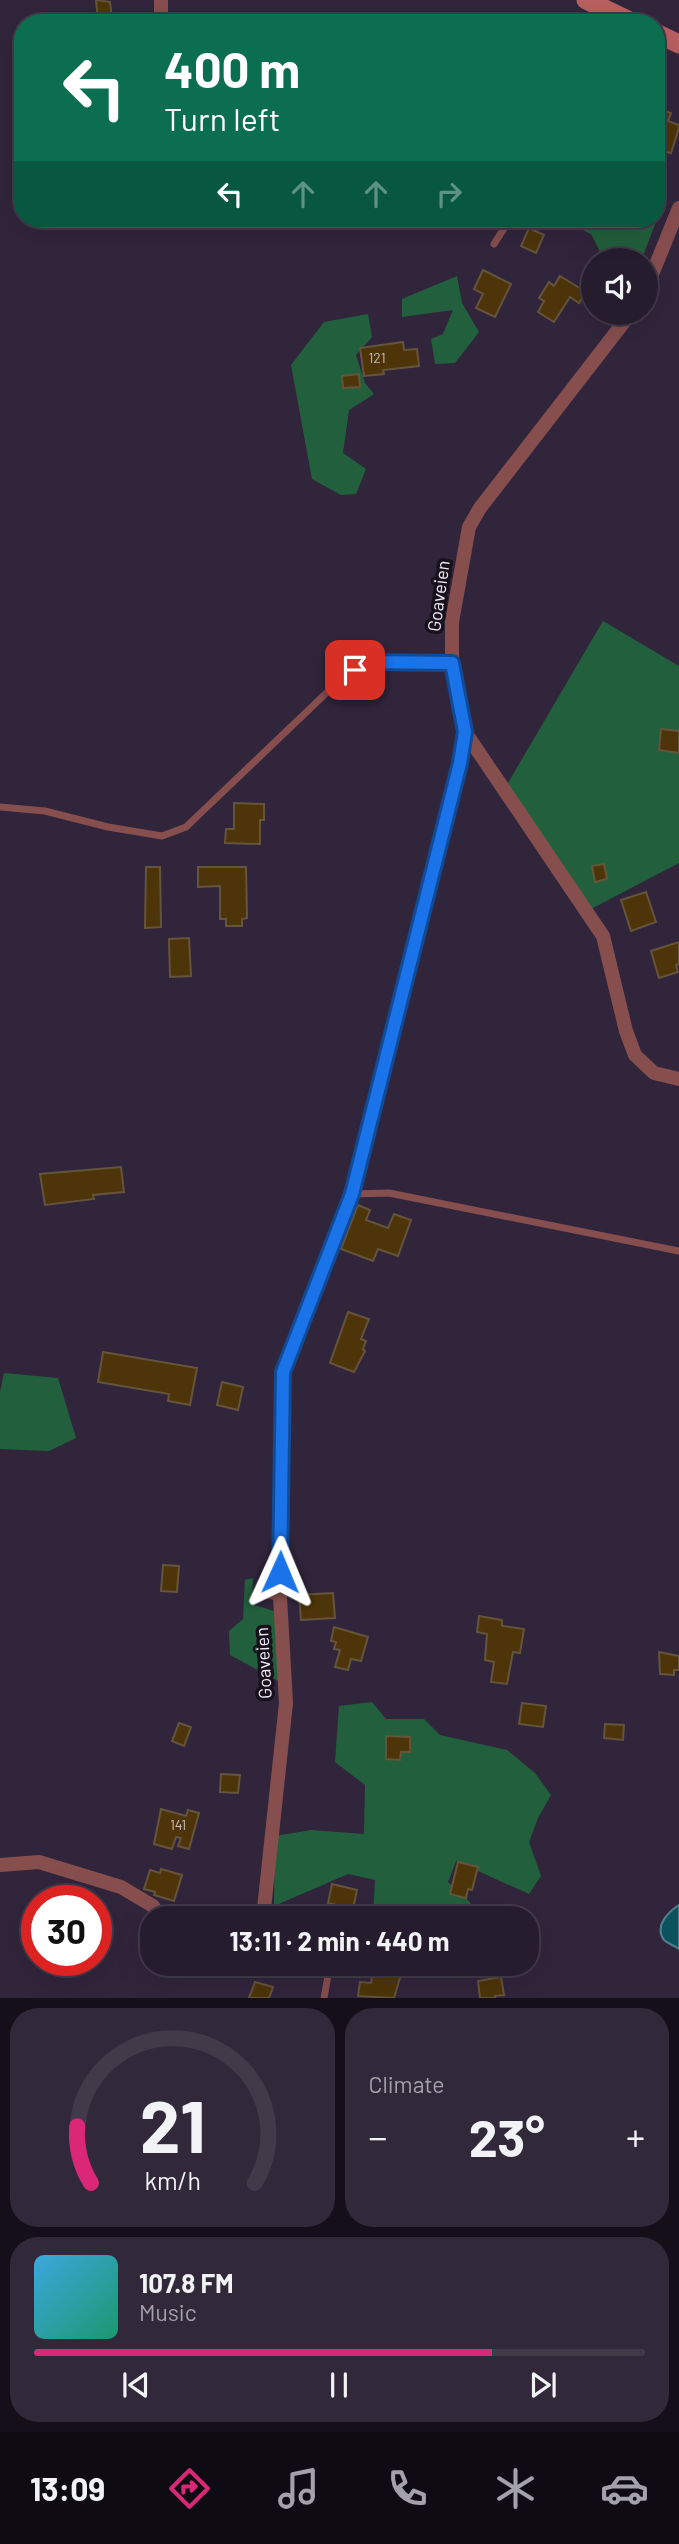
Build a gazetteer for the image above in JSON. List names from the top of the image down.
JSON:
{
  "streets": {
    "street": ["Goaveien"]
  },
  "house_numbers": ["121", "141"],
  "page": {
    "turn": ["400 m", "Turn left"],
    "limit": "30",
    "trip": "13:11 · 2 min · 440 m",
    "tile": "Climate",
    "heat": ["−", "23°", "+"],
    "song": ["107.8 FM", "Music"],
    "tabs": "13:09",
    "gauge": ["21", "km/h"]
  }
}
